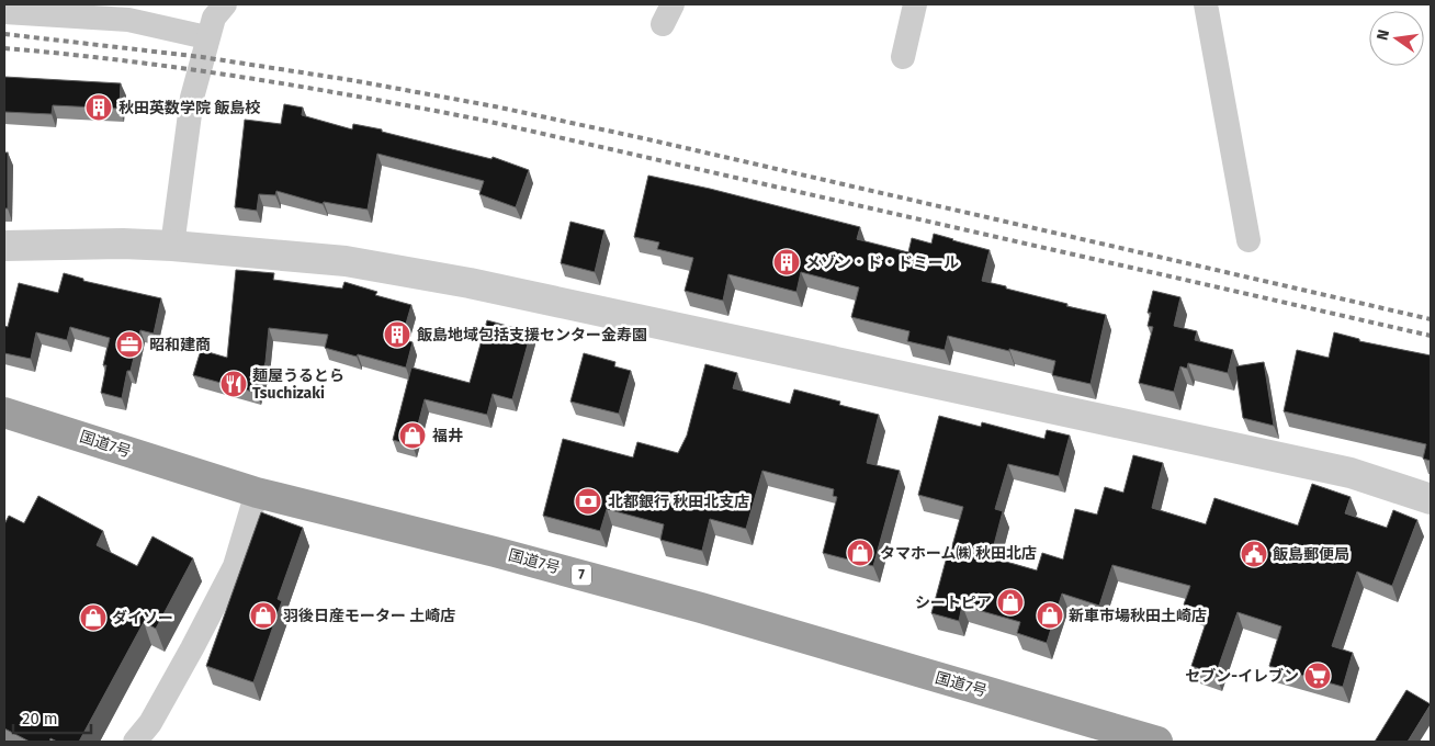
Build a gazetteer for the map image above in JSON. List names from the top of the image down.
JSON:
{
  "streets": {
    "highway": ["国道7号", "7"]
  },
  "places": {
    "building": ["秋田英数学院 飯島校", "メゾン・ド・ドミール", "飯島地域包括支援センター金寿園"],
    "office": ["昭和建商"],
    "restaurant": ["麺屋うるとら Tsuchizaki"],
    "shop": [
      "福井",
      "タマホーム㈱ 秋田北店",
      "シートピア",
      "羽後日産モーター 土崎店",
      "新車市場秋田土崎店",
      "ダイソー"
    ],
    "bank": ["北都銀行 秋田北支店"],
    "public building": ["飯島郵便局"],
    "supermarket": ["セブン-イレブン"]
  },
  "scale_bar": "20 m",
  "north": "left"
}
